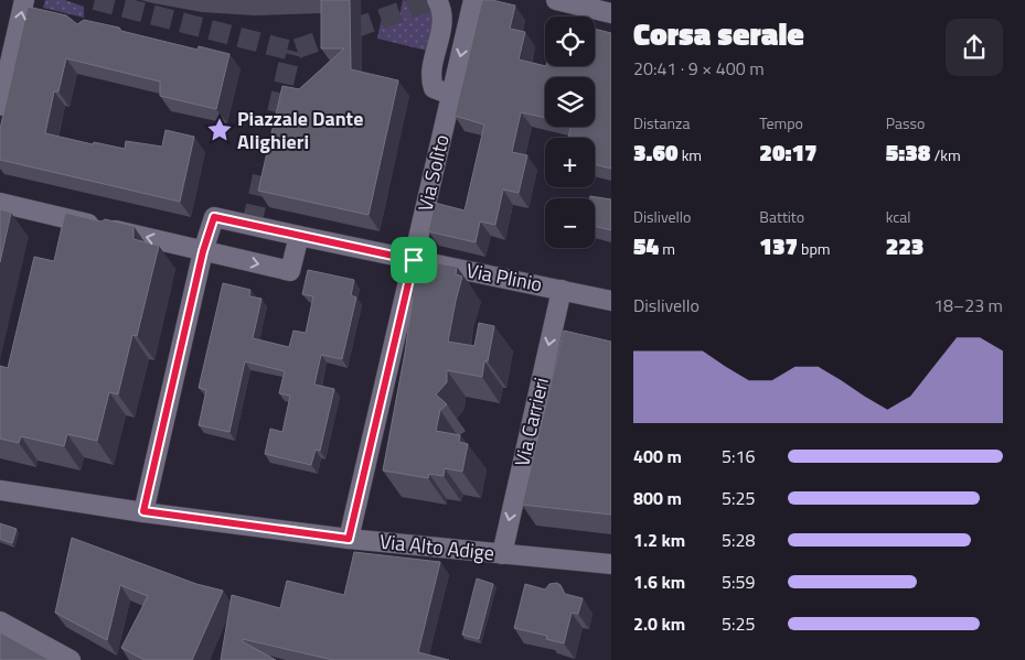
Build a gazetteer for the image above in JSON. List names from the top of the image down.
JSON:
{
  "streets": {
    "street": [
      "Via Solìto",
      "Via Plinio",
      "Via Carrieri",
      "Via Alto Adige"
    ]
  },
  "crossings": [
    ["Via Solìto", "Via Plinio"],
    ["Via Solìto", "Via Alto Adige"],
    ["Via Plinio", "Via Carrieri"],
    ["Via Carrieri", "Via Alto Adige"]
  ],
  "one_way": ["Via Carrieri"],
  "places": {
    "place": ["Piazzale Dante Alighieri"]
  },
  "page": {
    "heading": ["Corsa serale", "20:41 · 9 × 400 m"],
    "map_buttons": ["+", "−"],
    "stats": [
      ["Distanza", "3.60 km"],
      ["Tempo", "20:17"],
      ["Passo", "5:38 /km"],
      ["Dislivello", "54 m"],
      ["Battito", "137 bpm"],
      ["kcal", "223"]
    ],
    "chart": ["Dislivello", "18–23 m"],
    "list": [
      {
        "name": "400 m",
        "note": "5:16"
      },
      {
        "name": "800 m",
        "note": "5:25"
      },
      {
        "name": "1.2 km",
        "note": "5:28"
      },
      {
        "name": "1.6 km",
        "note": "5:59"
      },
      {
        "name": "2.0 km",
        "note": "5:25"
      }
    ]
  }
}
